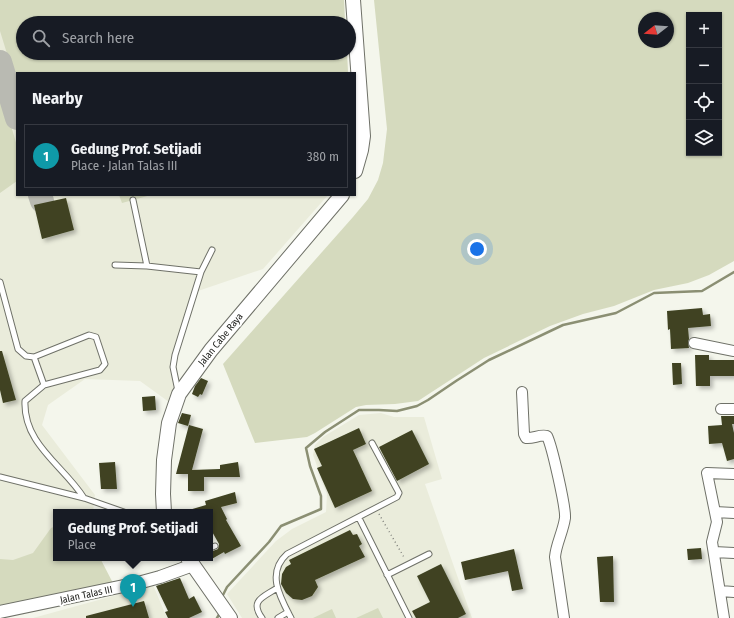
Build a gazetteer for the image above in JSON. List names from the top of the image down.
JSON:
{
  "streets": {
    "main road": ["Jalan Cabe Raya"],
    "street": ["Jalan Talas III"]
  },
  "north": "left",
  "page": {
    "map_buttons": ["+", "−"],
    "search": "Search here",
    "heading": "Nearby",
    "list": [
      {
        "mark": "1",
        "name": "Gedung Prof. Setijadi",
        "note": "Place · Jalan Talas III",
        "value": "380 m"
      }
    ],
    "popup": ["Gedung Prof. Setijadi", "Place"],
    "pins": "1"
  }
}
